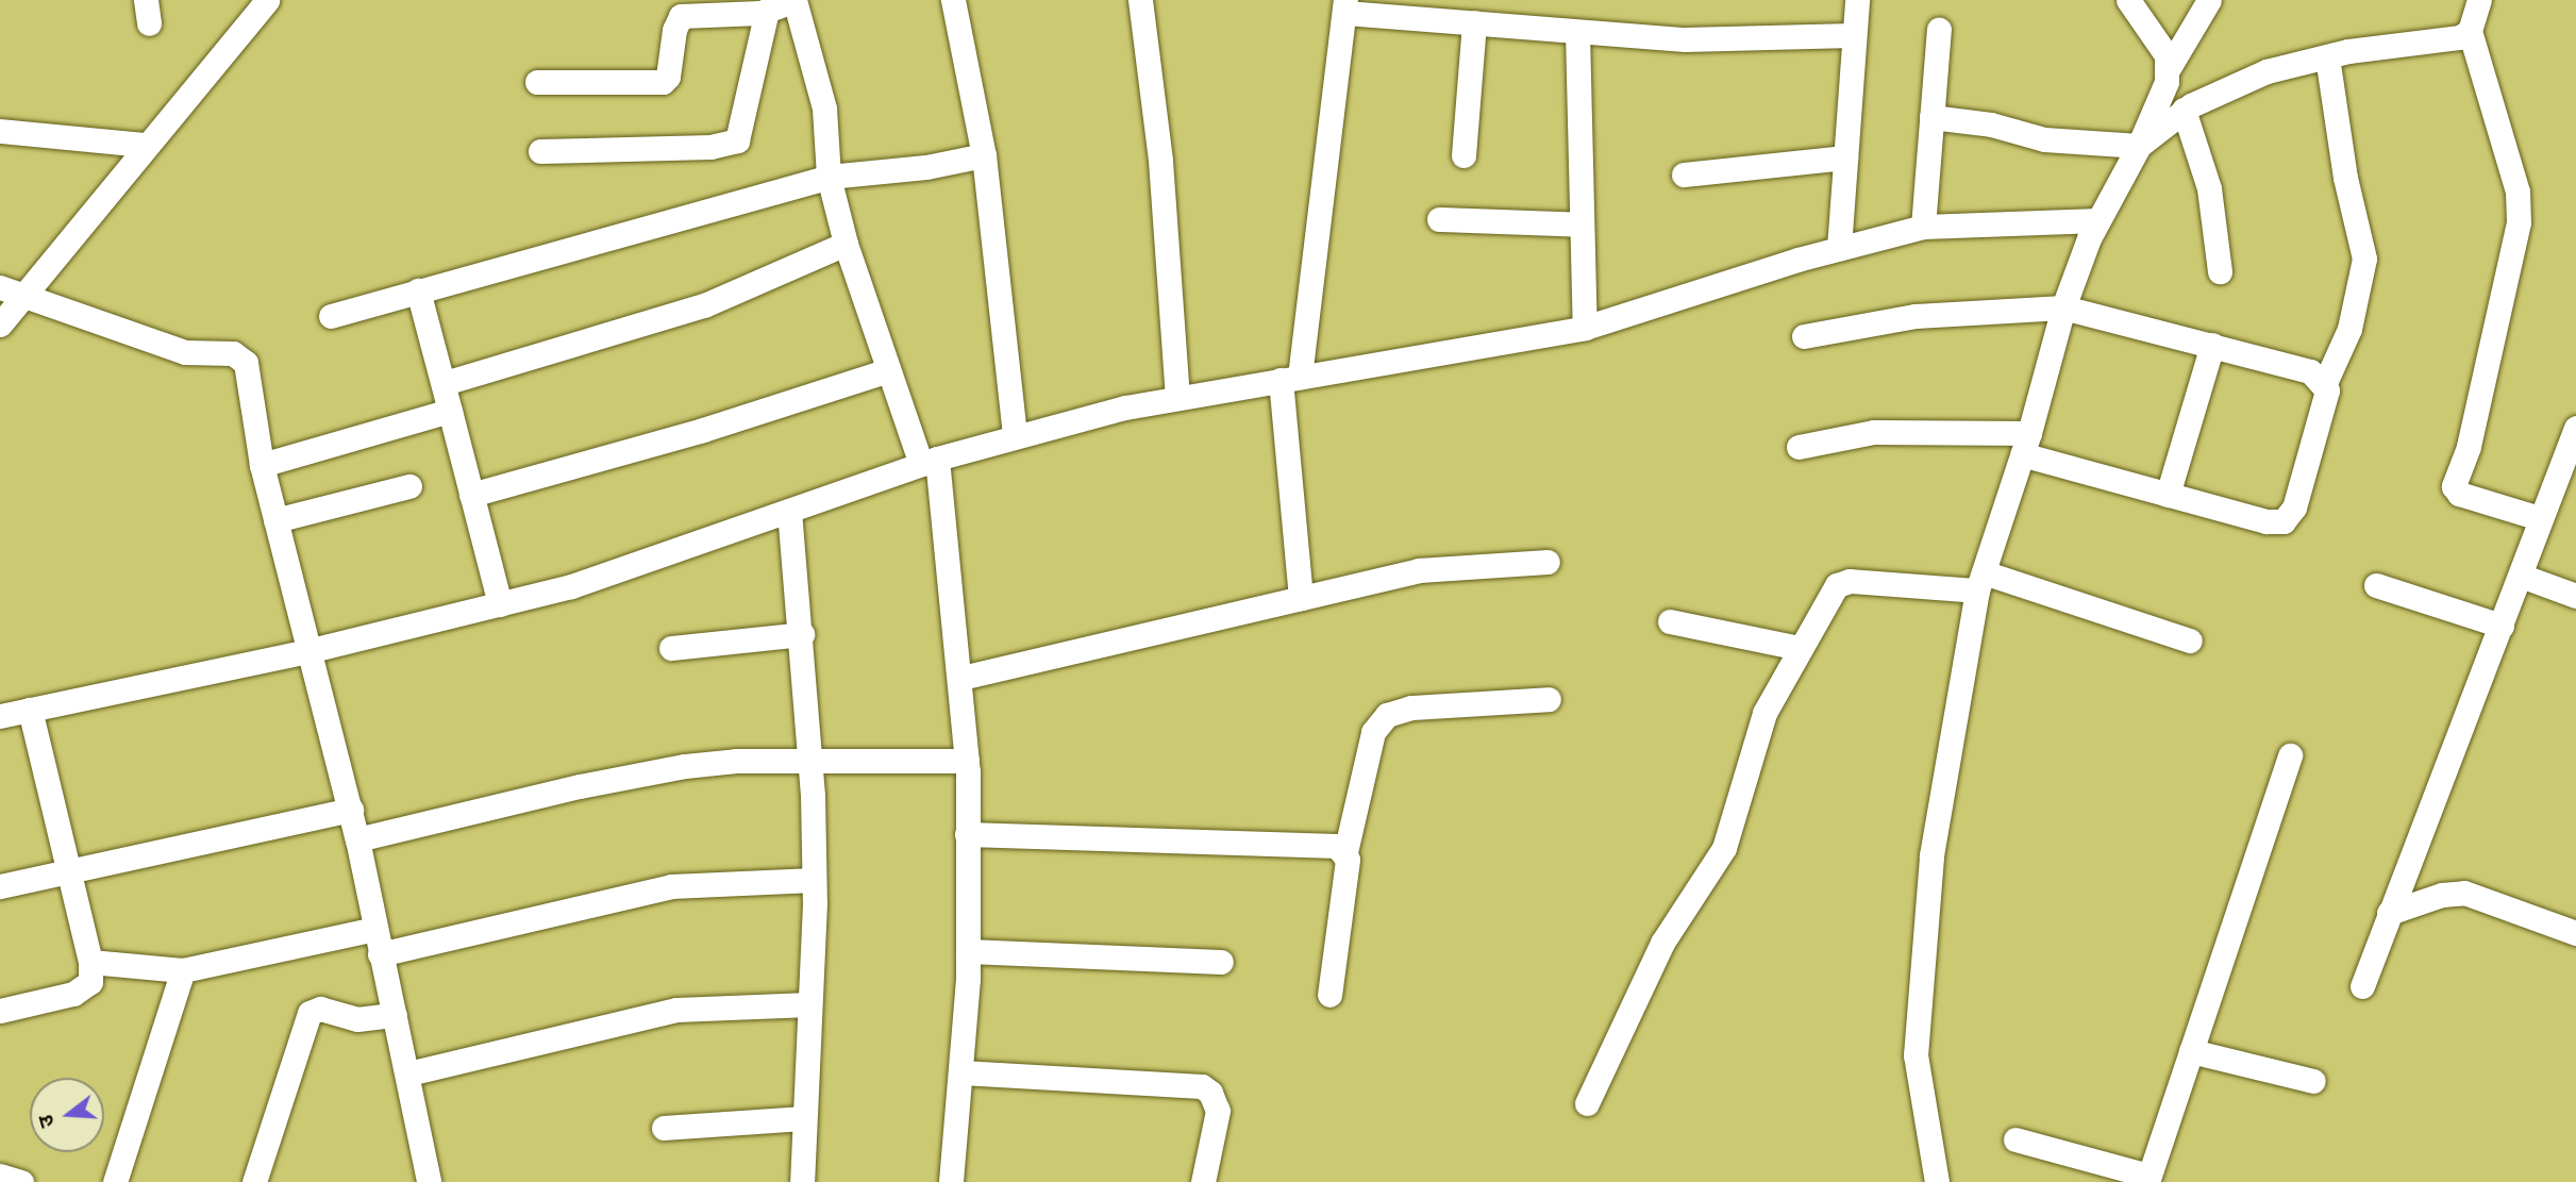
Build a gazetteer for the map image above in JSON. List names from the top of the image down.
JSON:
{
  "north": "left"
}
